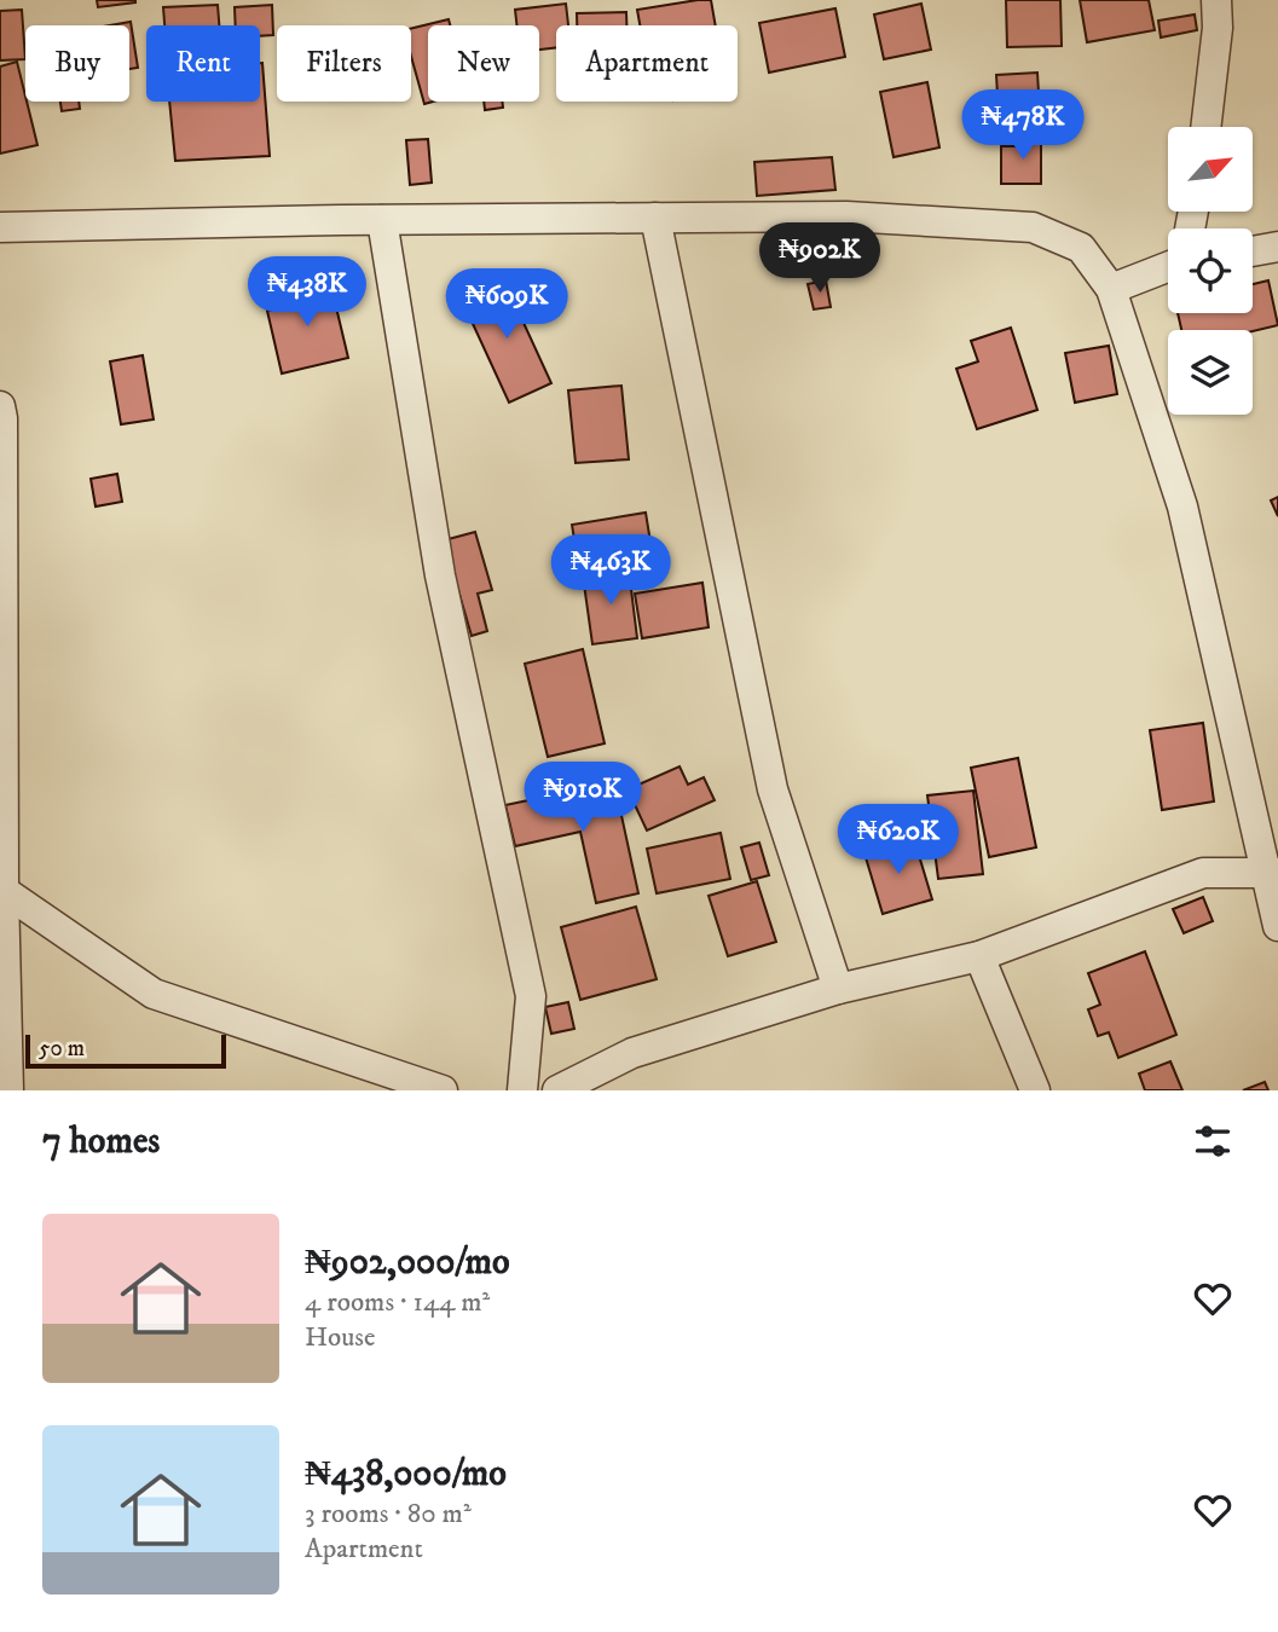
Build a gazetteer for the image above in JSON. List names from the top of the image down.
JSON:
{
  "scale_bar": "50 m",
  "north": "top right",
  "page": {
    "chip": [
      "Buy",
      "Rent",
      "Filters",
      "New",
      "Apartment"
    ],
    "price": [
      "₦478K",
      "₦902K",
      "₦438K",
      "₦609K",
      "₦463K",
      "₦910K",
      "₦620K"
    ],
    "scale": "50 m",
    "heading": "7 homes",
    "list": [
      {
        "name": "₦902,000/mo",
        "note": "4 rooms · 144 m² · House"
      },
      {
        "name": "₦438,000/mo",
        "note": "3 rooms · 80 m² · Apartment"
      }
    ]
  }
}
